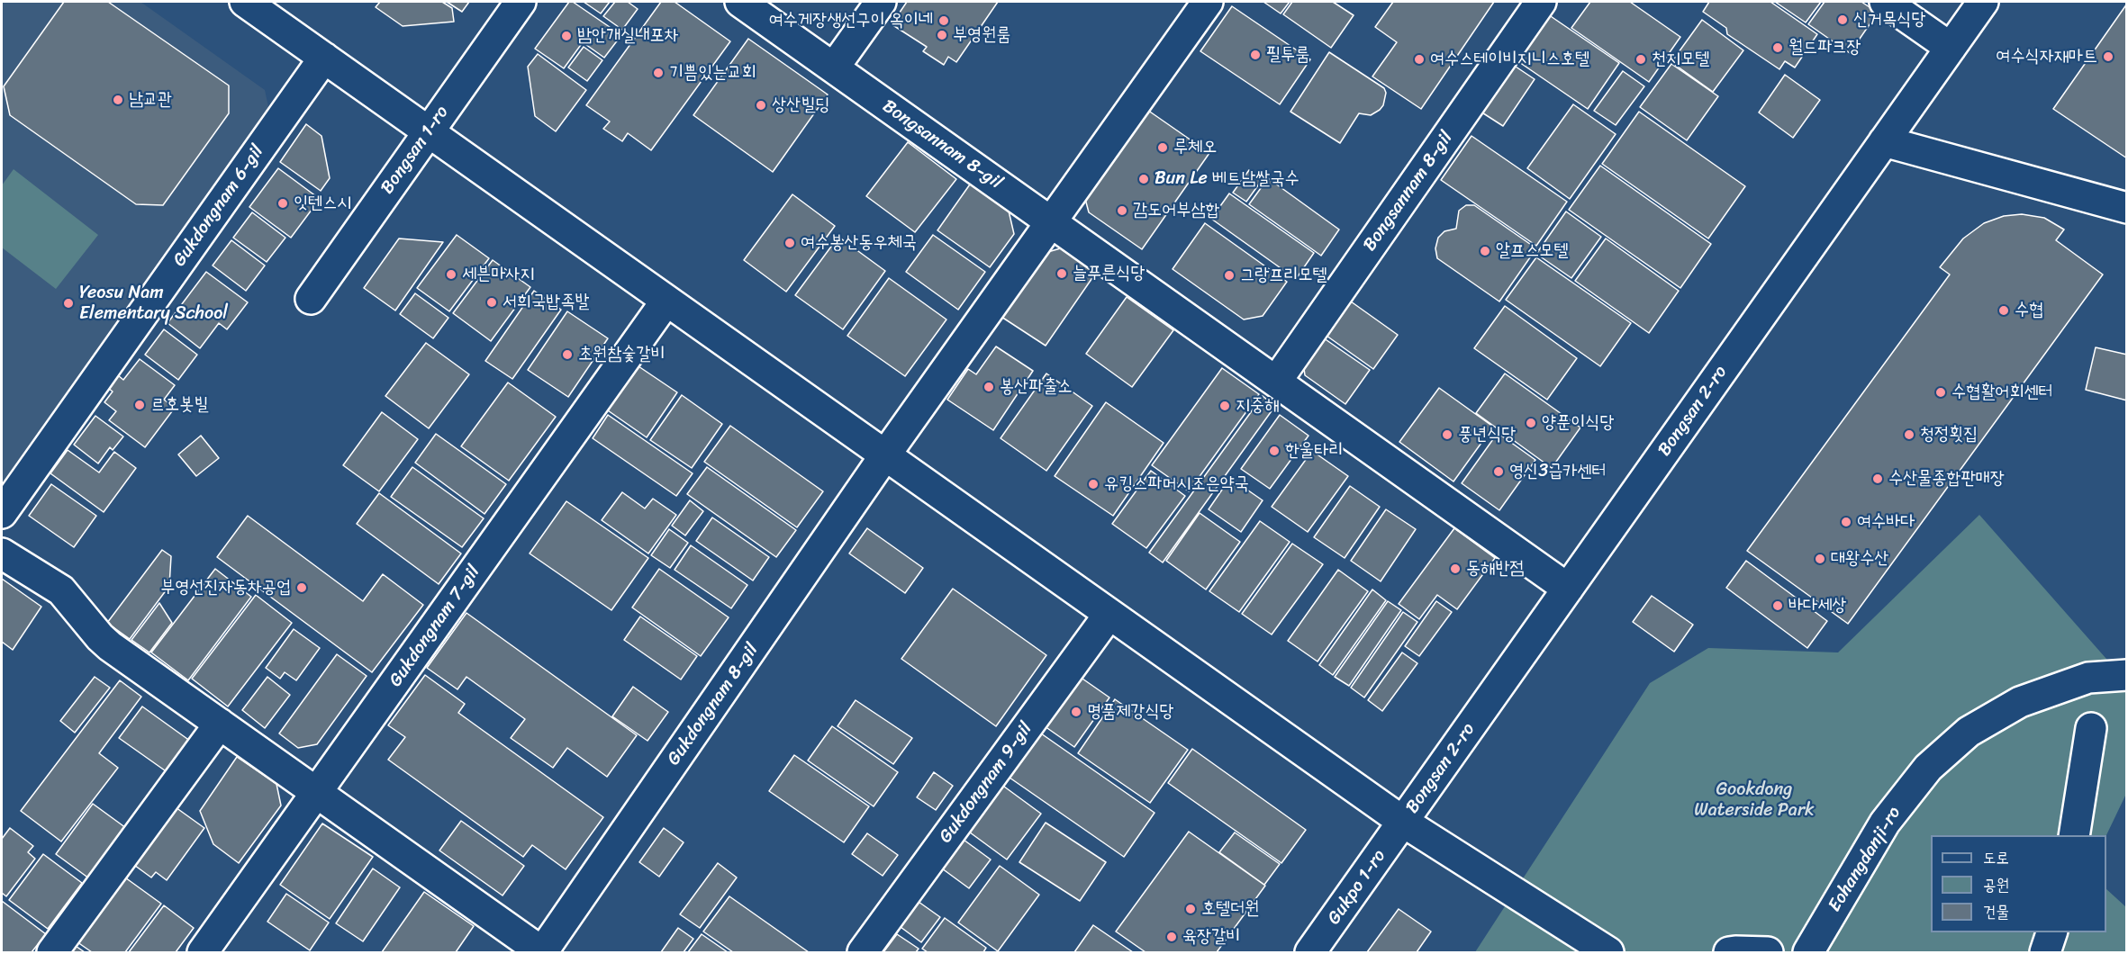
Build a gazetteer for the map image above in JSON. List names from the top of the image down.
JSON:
{
  "streets": {
    "street": [
      "Bongsannam 8-gil",
      "Bongsan 1-ro",
      "Gukdongnam 6-gil",
      "Bongsan 2-ro",
      "Gukdongnam 7-gil",
      "Gukdongnam 8-gil",
      "Gukdongnam 9-gil",
      "Eohangdanji-ro",
      "Gukpo 1-ro"
    ]
  },
  "crossings": [
    ["Bongsannam 8-gil", "Bongsan 2-ro"],
    ["Bongsannam 8-gil", "Gukdongnam 8-gil"],
    ["Bongsan 2-ro", "Gukpo 1-ro"]
  ],
  "parks": ["Gookdong Waterside Park"],
  "places": [
    "신거목식당",
    "여수게장생선구이 옥이네",
    "부영원룸",
    "밤안개실내포차",
    "월드파크장",
    "필투룸",
    "여수식자재마트",
    "여수스테이비지니스호텔",
    "천지모텔",
    "기쁨있는교회",
    "남교관",
    "상산빌딩",
    "루체오",
    "Bun Le 베트남쌀국수",
    "잇텐스시",
    "감도어부삼합",
    "여수봉산동우체국",
    "알프스모텔",
    "늘푸른식당",
    "세븐마사지",
    "그랑프리모텔",
    "서희국밥족발",
    "Yeosu Nam Elementary School",
    "수협",
    "초원참숯갈비",
    "봉산파출소",
    "수협활어회센터",
    "르호봇빌",
    "지중해",
    "양푼이식당",
    "풍년식당",
    "청정횟집",
    "한울타리",
    "영신3급카센터",
    "수산물종합판매장",
    "유킹스파머시조은약국",
    "여수바다",
    "대왕수산",
    "동해반점",
    "부영선진자동차공업",
    "바다세상",
    "명품제강식당",
    "호텔더원",
    "육장갈비"
  ],
  "legend": ["도로", "공원", "건물"]
}
